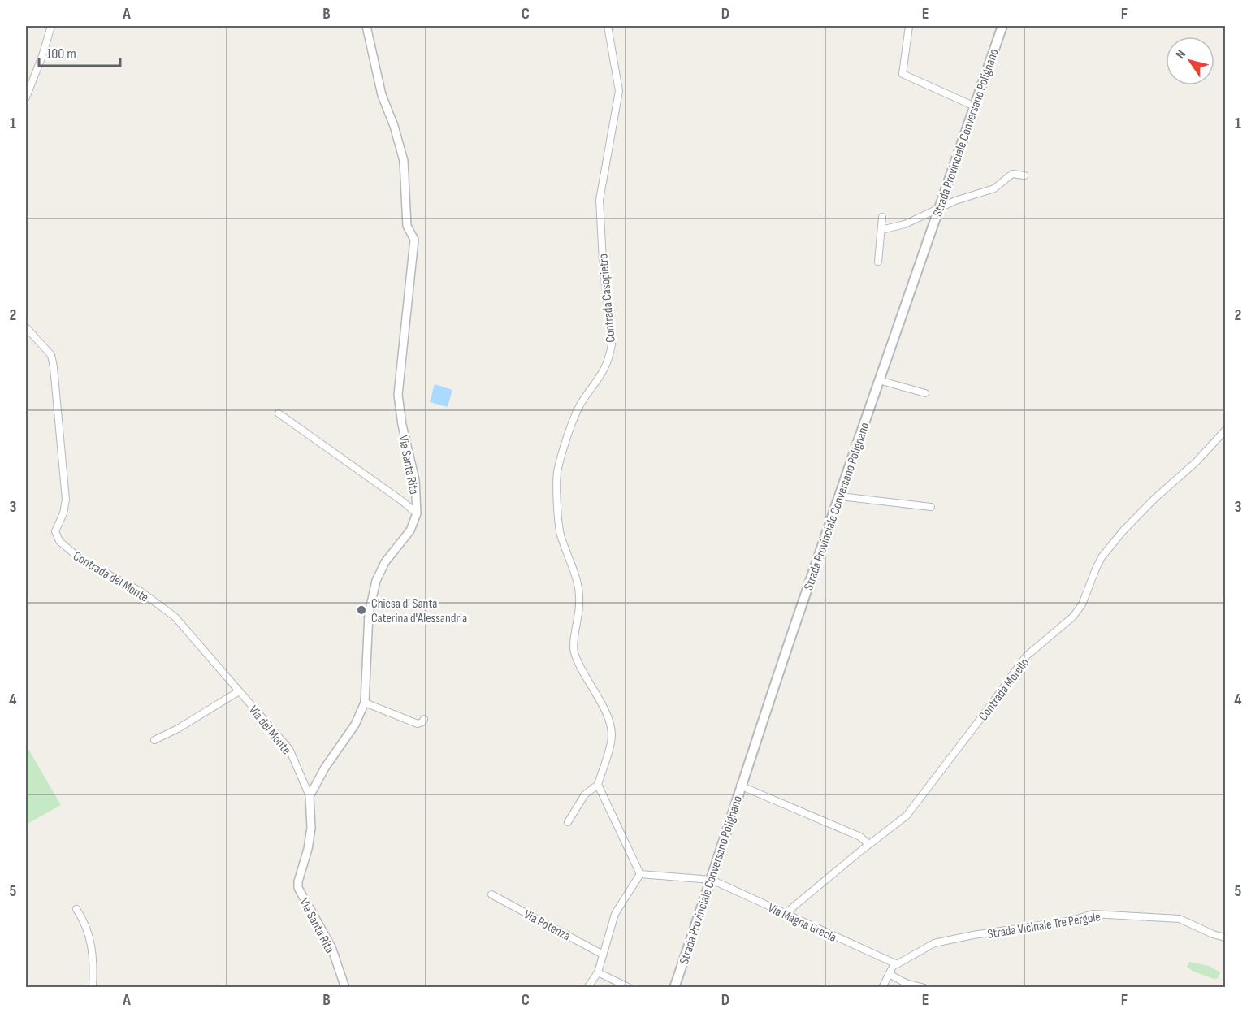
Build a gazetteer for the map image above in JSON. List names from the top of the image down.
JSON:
{
  "streets": {
    "main road": ["Strada Provinciale Conversano Polignano"],
    "street": [
      "Contrada Casopietro",
      "Via Santa Rita",
      "Contrada del Monte",
      "Contrada Morello",
      "Via del Monte",
      "Via Magna Grecia",
      "Via Potenza",
      "Strada Vicinale Tre Pergole"
    ]
  },
  "crossings": [
    ["Strada Provinciale Conversano Polignano", "Via Magna Grecia"],
    ["Via Santa Rita", "Via del Monte"],
    ["Contrada del Monte", "Via del Monte"],
    ["Contrada Morello", "Via Magna Grecia"],
    ["Via Magna Grecia", "Strada Vicinale Tre Pergole"]
  ],
  "places": ["Chiesa di Santa Caterina d'Alessandria"],
  "scale_bar": "100 m",
  "north": "top left",
  "grid": {
    "columns": [
      "A",
      "B",
      "C",
      "D",
      "E",
      "F"
    ],
    "rows": [
      "1",
      "2",
      "3",
      "4",
      "5"
    ]
  }
}
